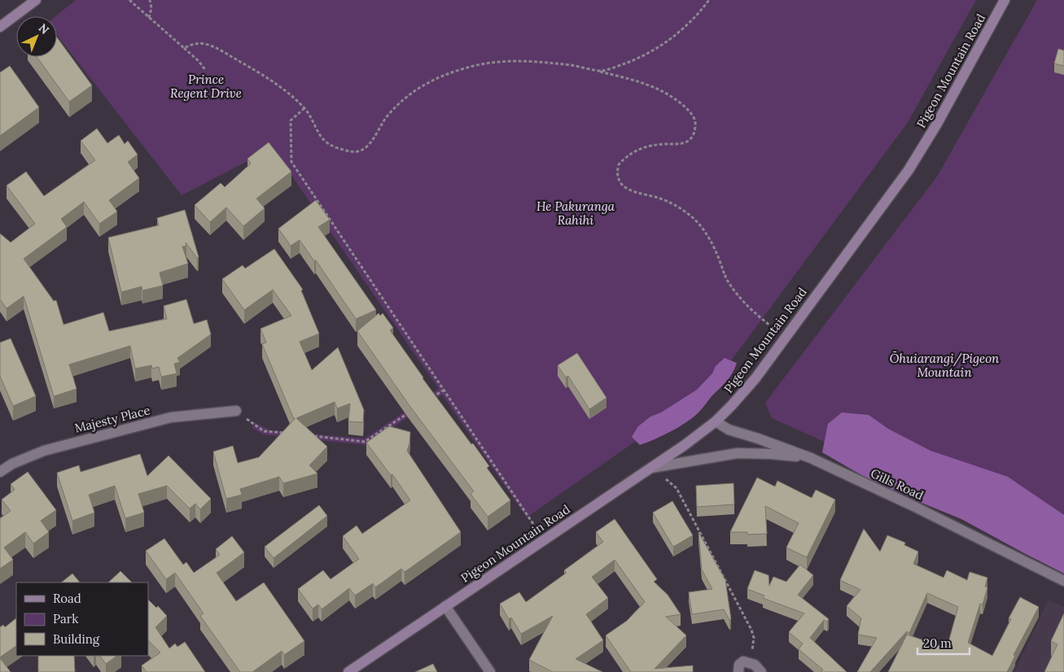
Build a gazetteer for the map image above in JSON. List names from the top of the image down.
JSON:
{
  "streets": {
    "main road": ["Pigeon Mountain Road"],
    "street": ["Majesty Place", "Gills Road"]
  },
  "crossings": [
    ["Pigeon Mountain Road", "Gills Road"]
  ],
  "parks": ["Prince Regent Drive", "He Pakuranga Rahihi", "Ōhuiarangi/Pigeon Mountain"],
  "legend": ["Road", "Park", "Building"],
  "scale_bar": "20 m",
  "north": "top right"
}
